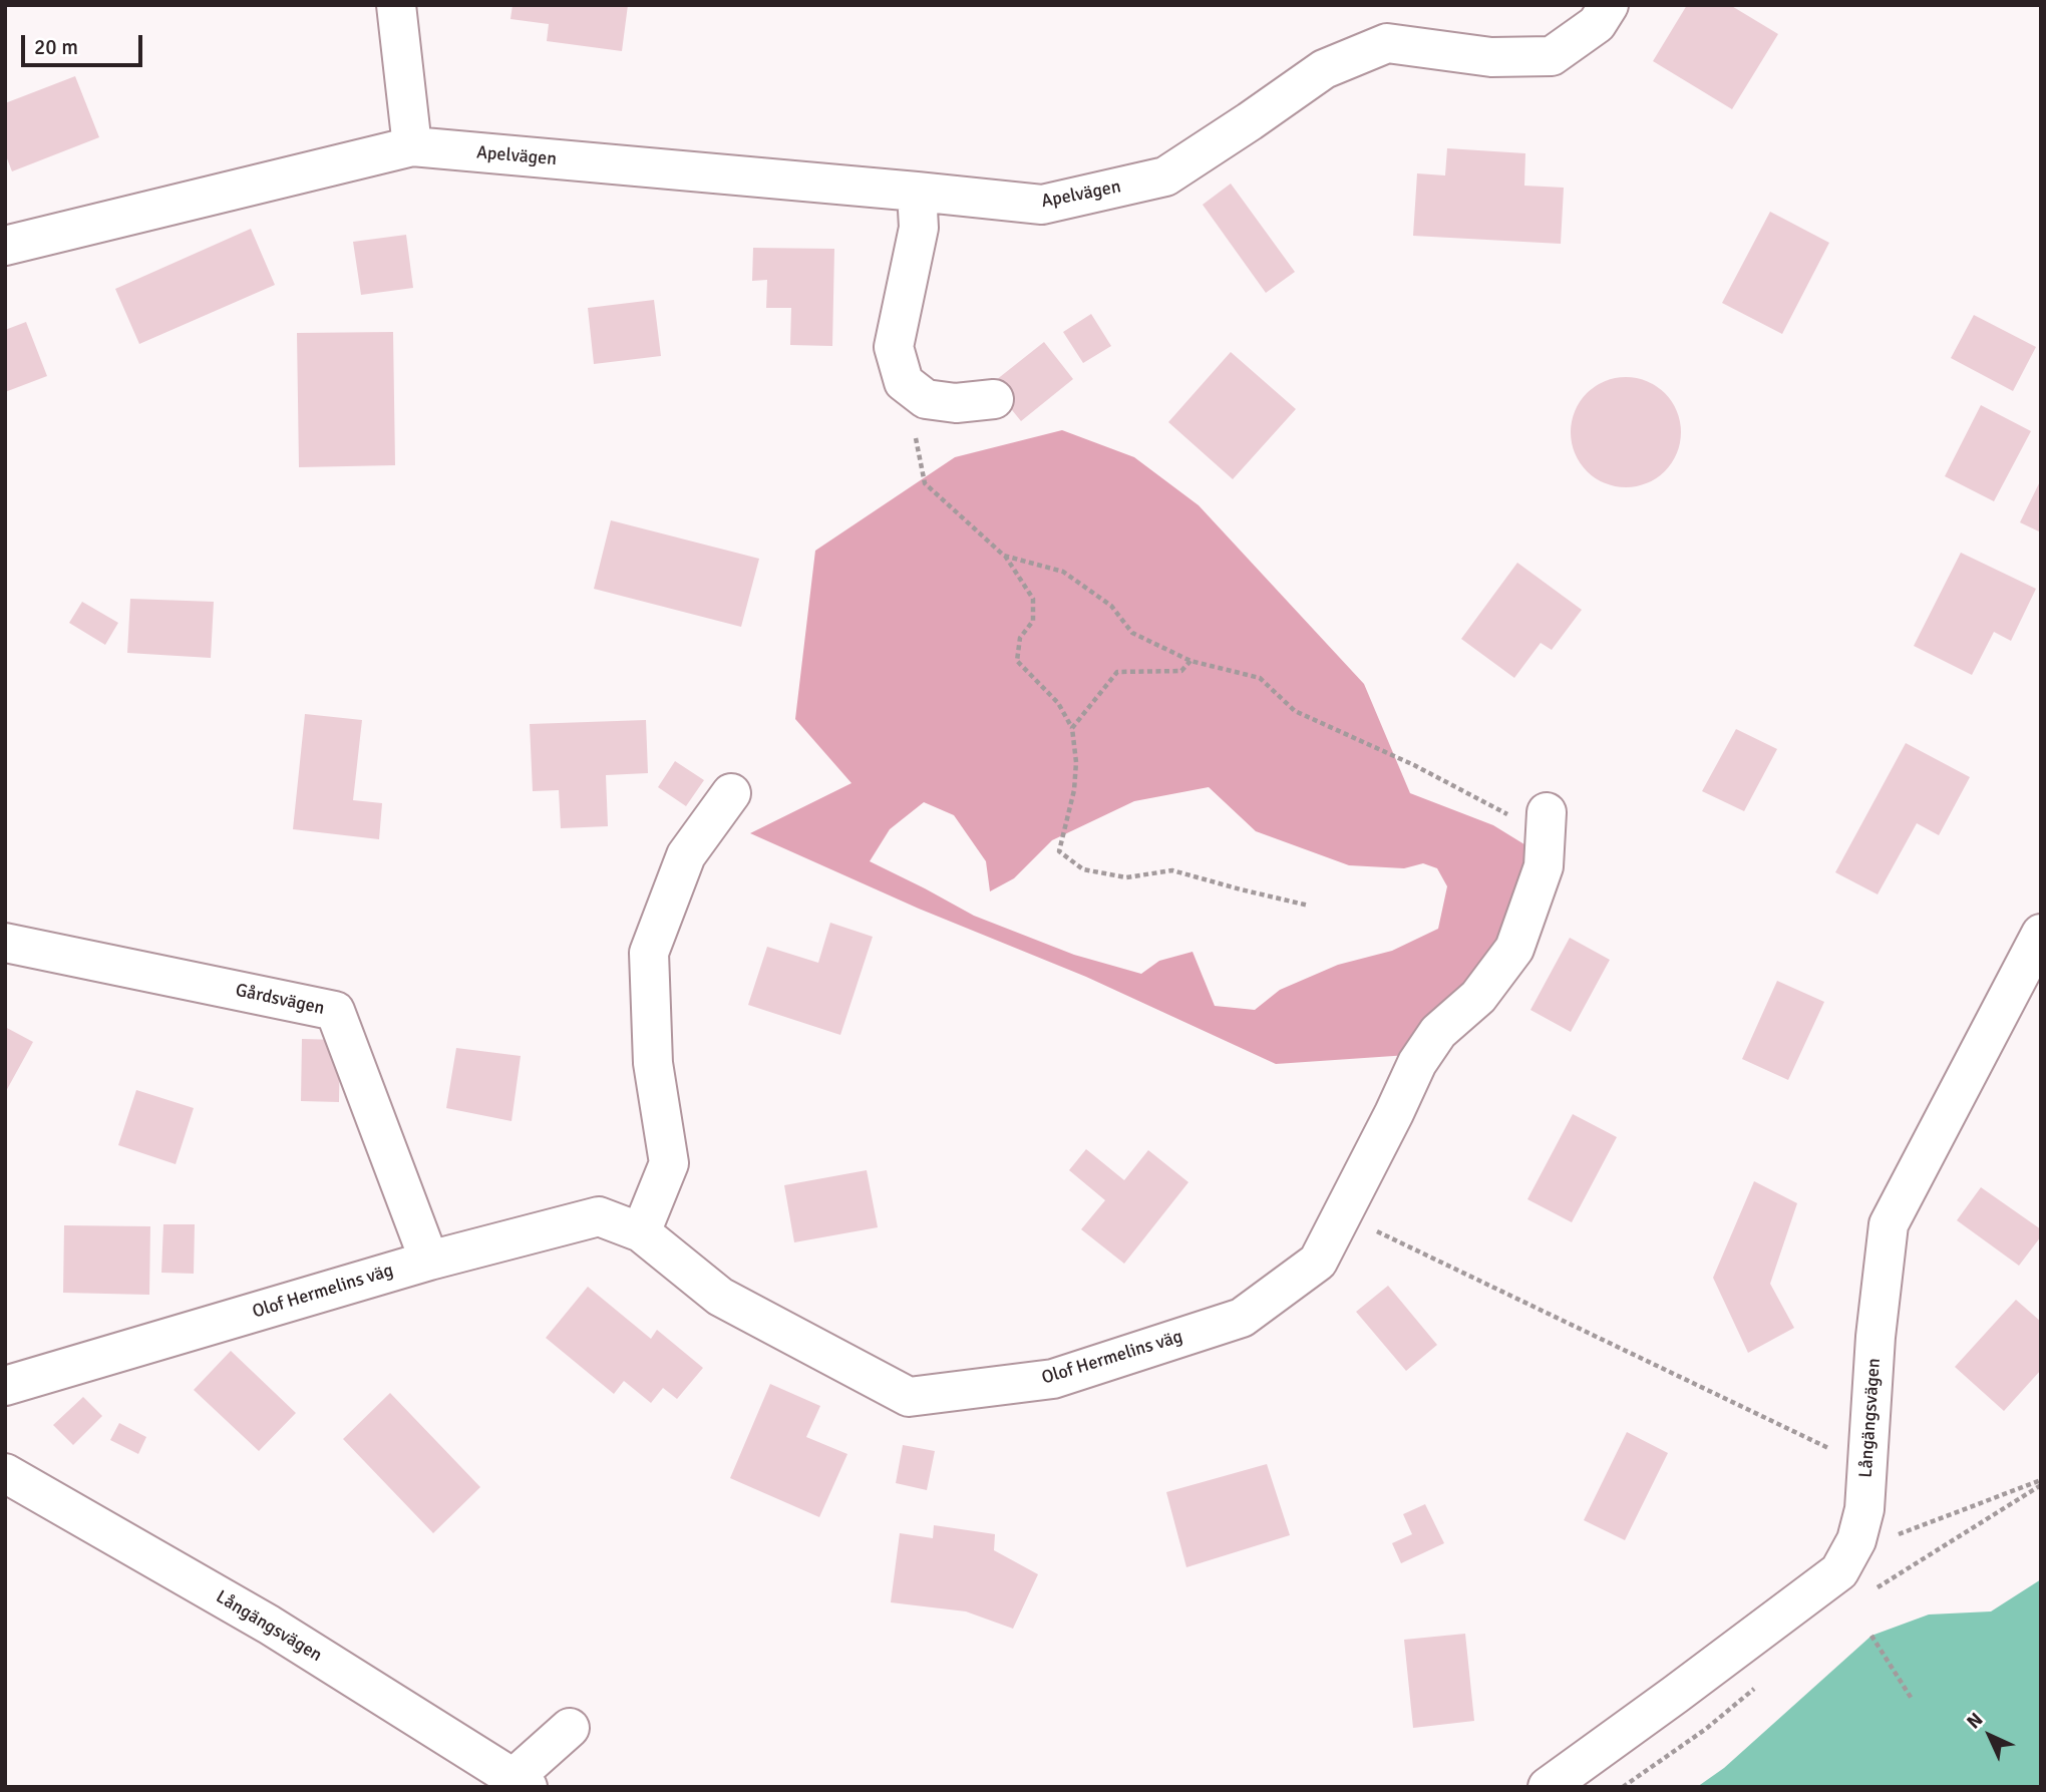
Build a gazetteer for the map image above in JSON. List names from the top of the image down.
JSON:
{
  "streets": {
    "street": [
      "Apelvägen",
      "Gårdsvägen",
      "Olof Hermelins väg",
      "Långängsvägen"
    ]
  },
  "crossings": [
    ["Gårdsvägen", "Olof Hermelins väg"]
  ],
  "scale_bar": "20 m",
  "north": "top left"
}
